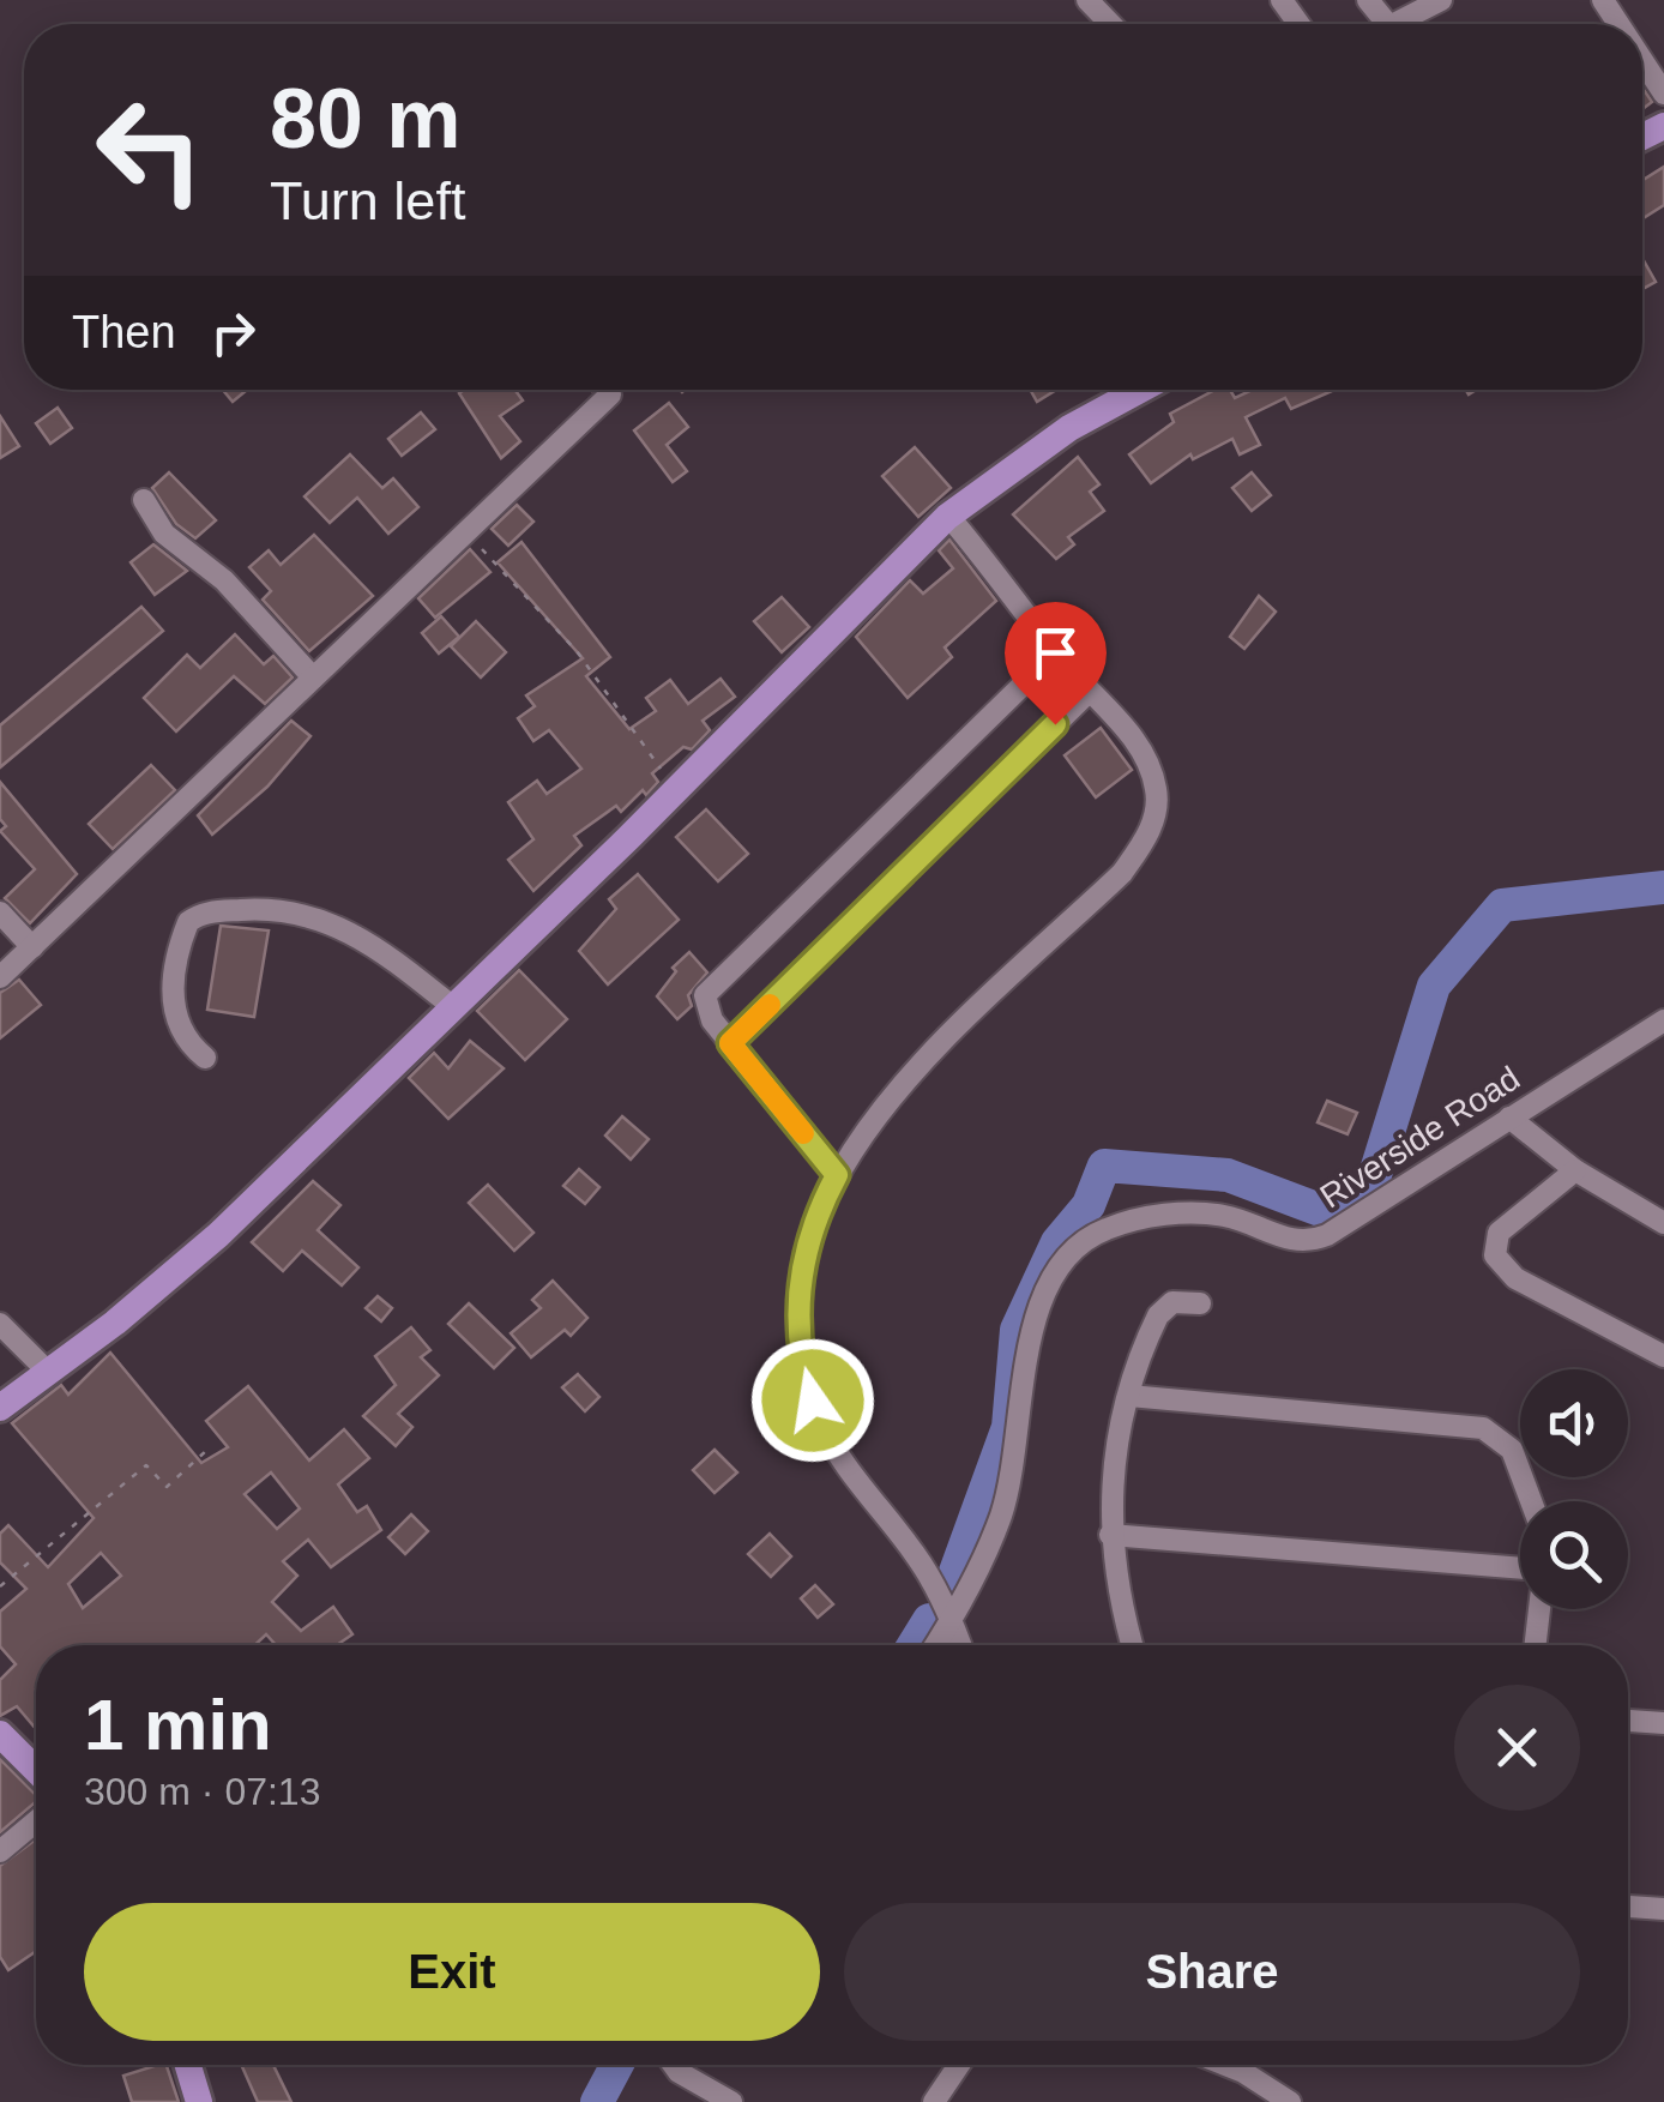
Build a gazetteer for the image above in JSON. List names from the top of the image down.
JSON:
{
  "streets": {
    "street": ["Riverside Road"]
  },
  "page": {
    "turn": ["80 m", "Turn left"],
    "then": "Then",
    "heading": ["1 min", "300 m · 07:13"],
    "buttons": ["Exit", "Share"]
  }
}
